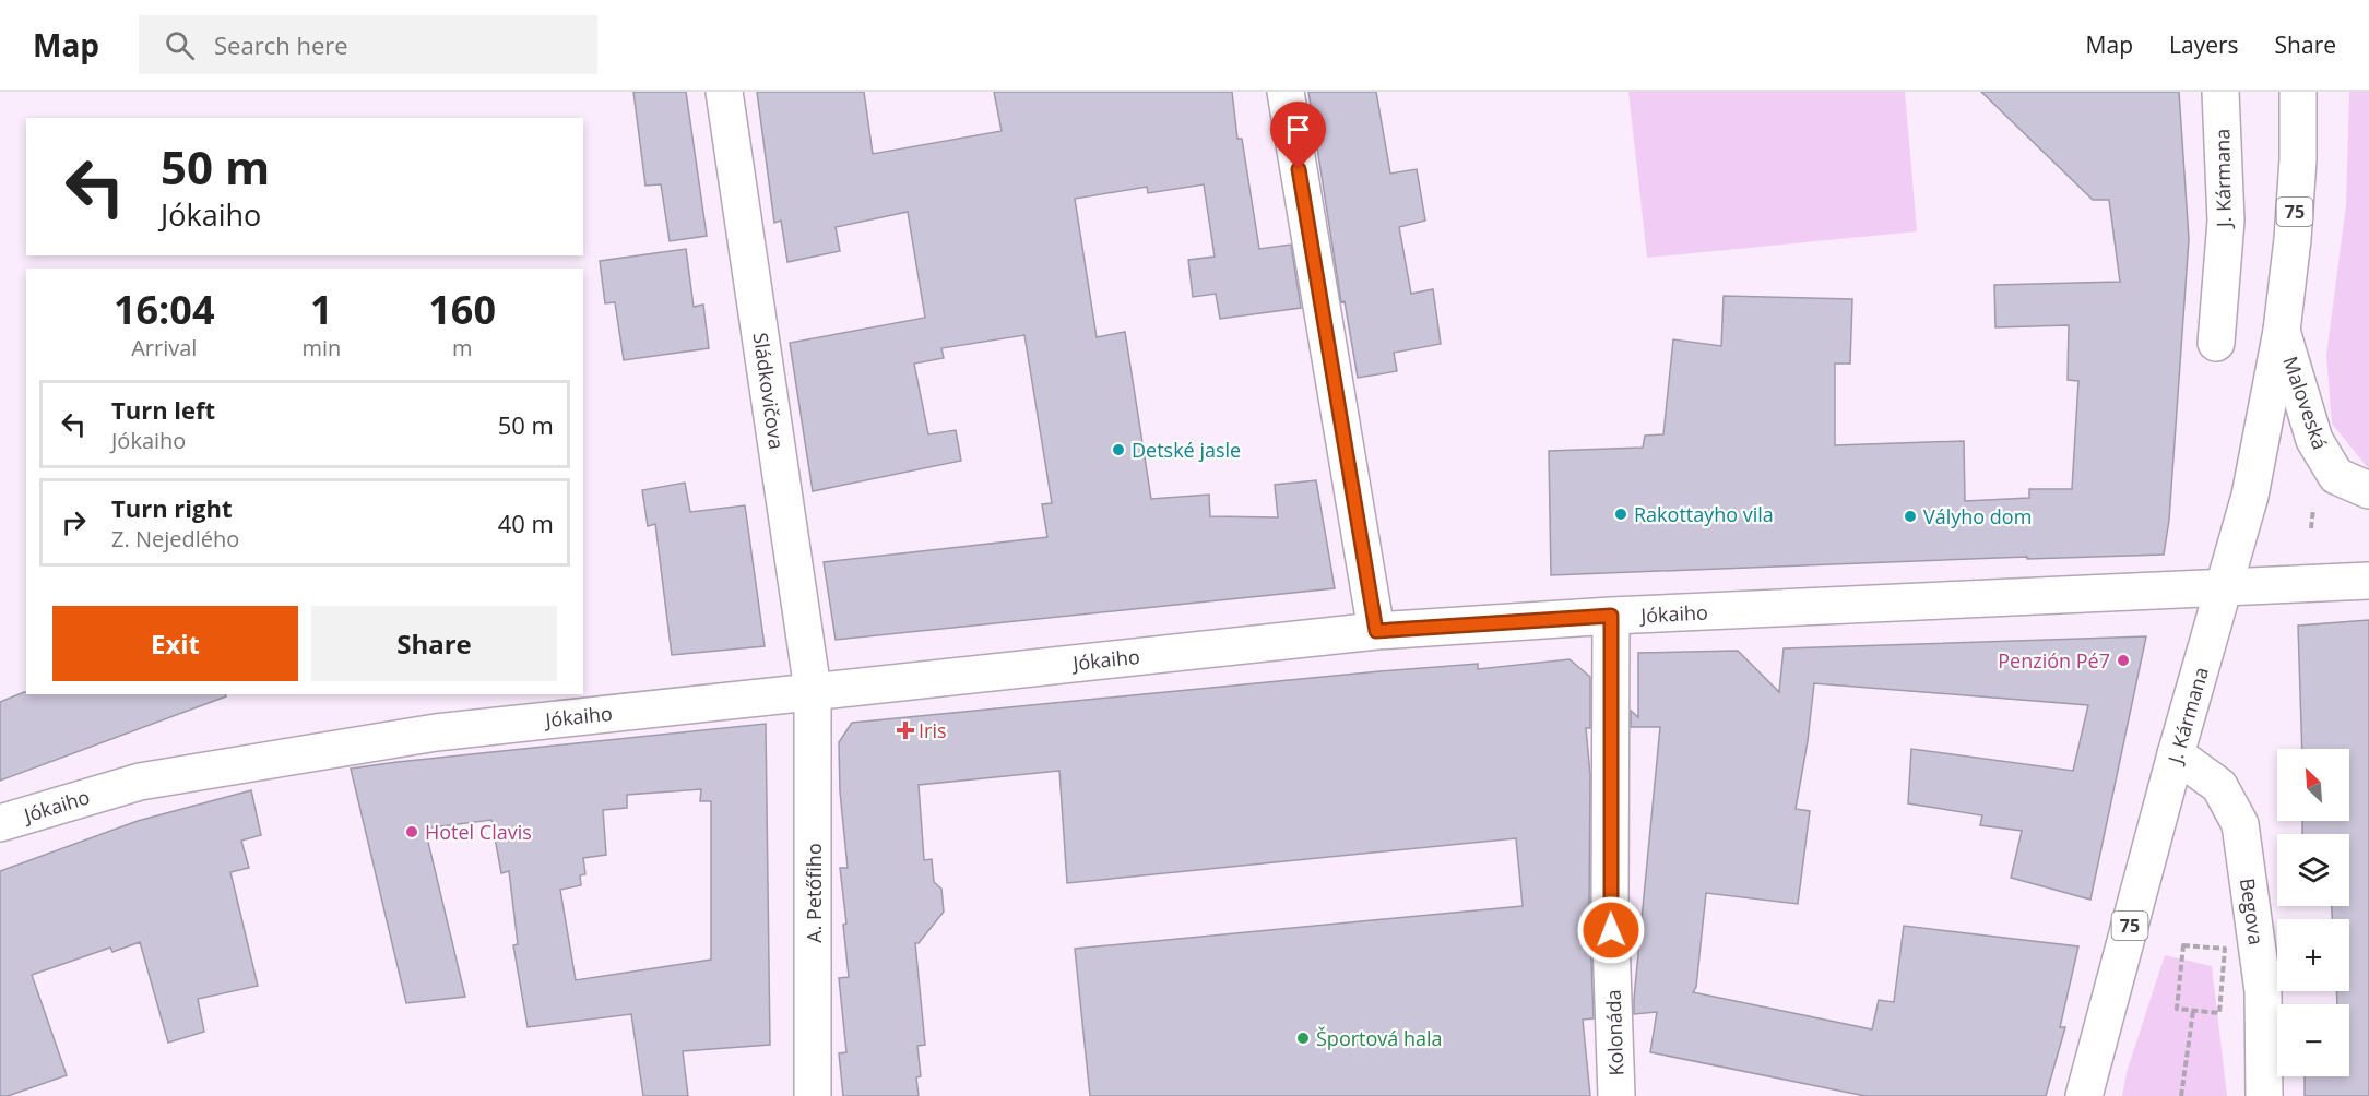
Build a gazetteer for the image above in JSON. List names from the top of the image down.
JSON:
{
  "streets": {
    "street": [
      "J. Kármana",
      "75",
      "Sládkovičova",
      "Maloveská",
      "Jókaiho",
      "A. Petőfiho",
      "Begova",
      "Kolonáda"
    ]
  },
  "crossings": [
    ["J. Kármana", "75"],
    ["J. Kármana", "Maloveská"],
    ["J. Kármana", "Jókaiho"],
    ["J. Kármana", "Begova"],
    ["75", "Maloveská"],
    ["Sládkovičova", "Jókaiho"],
    ["Sládkovičova", "A. Petőfiho"],
    ["Jókaiho", "A. Petőfiho"],
    ["Jókaiho", "Kolonáda"]
  ],
  "places": {
    "other": [
      "Detské jasle",
      "Rakottayho vila",
      "Vályho dom",
      "Penzión Pé7",
      "Hotel Clavis",
      "Športová hala"
    ],
    "health": ["Iris"]
  },
  "north": "top left",
  "page": {
    "header": "Map",
    "search": "Search here",
    "nav": ["Map", "Layers", "Share"],
    "turn": ["50 m", "Jókaiho"],
    "eta": [
      "16:04",
      "Arrival",
      "1",
      "min",
      "160",
      "m"
    ],
    "list": [
      {
        "name": "Turn left",
        "note": "Jókaiho",
        "value": "50 m"
      },
      {
        "name": "Turn right",
        "note": "Z. Nejedlého",
        "value": "40 m"
      }
    ],
    "buttons": ["Exit", "Share"],
    "map_buttons": ["+", "−"]
  }
}
